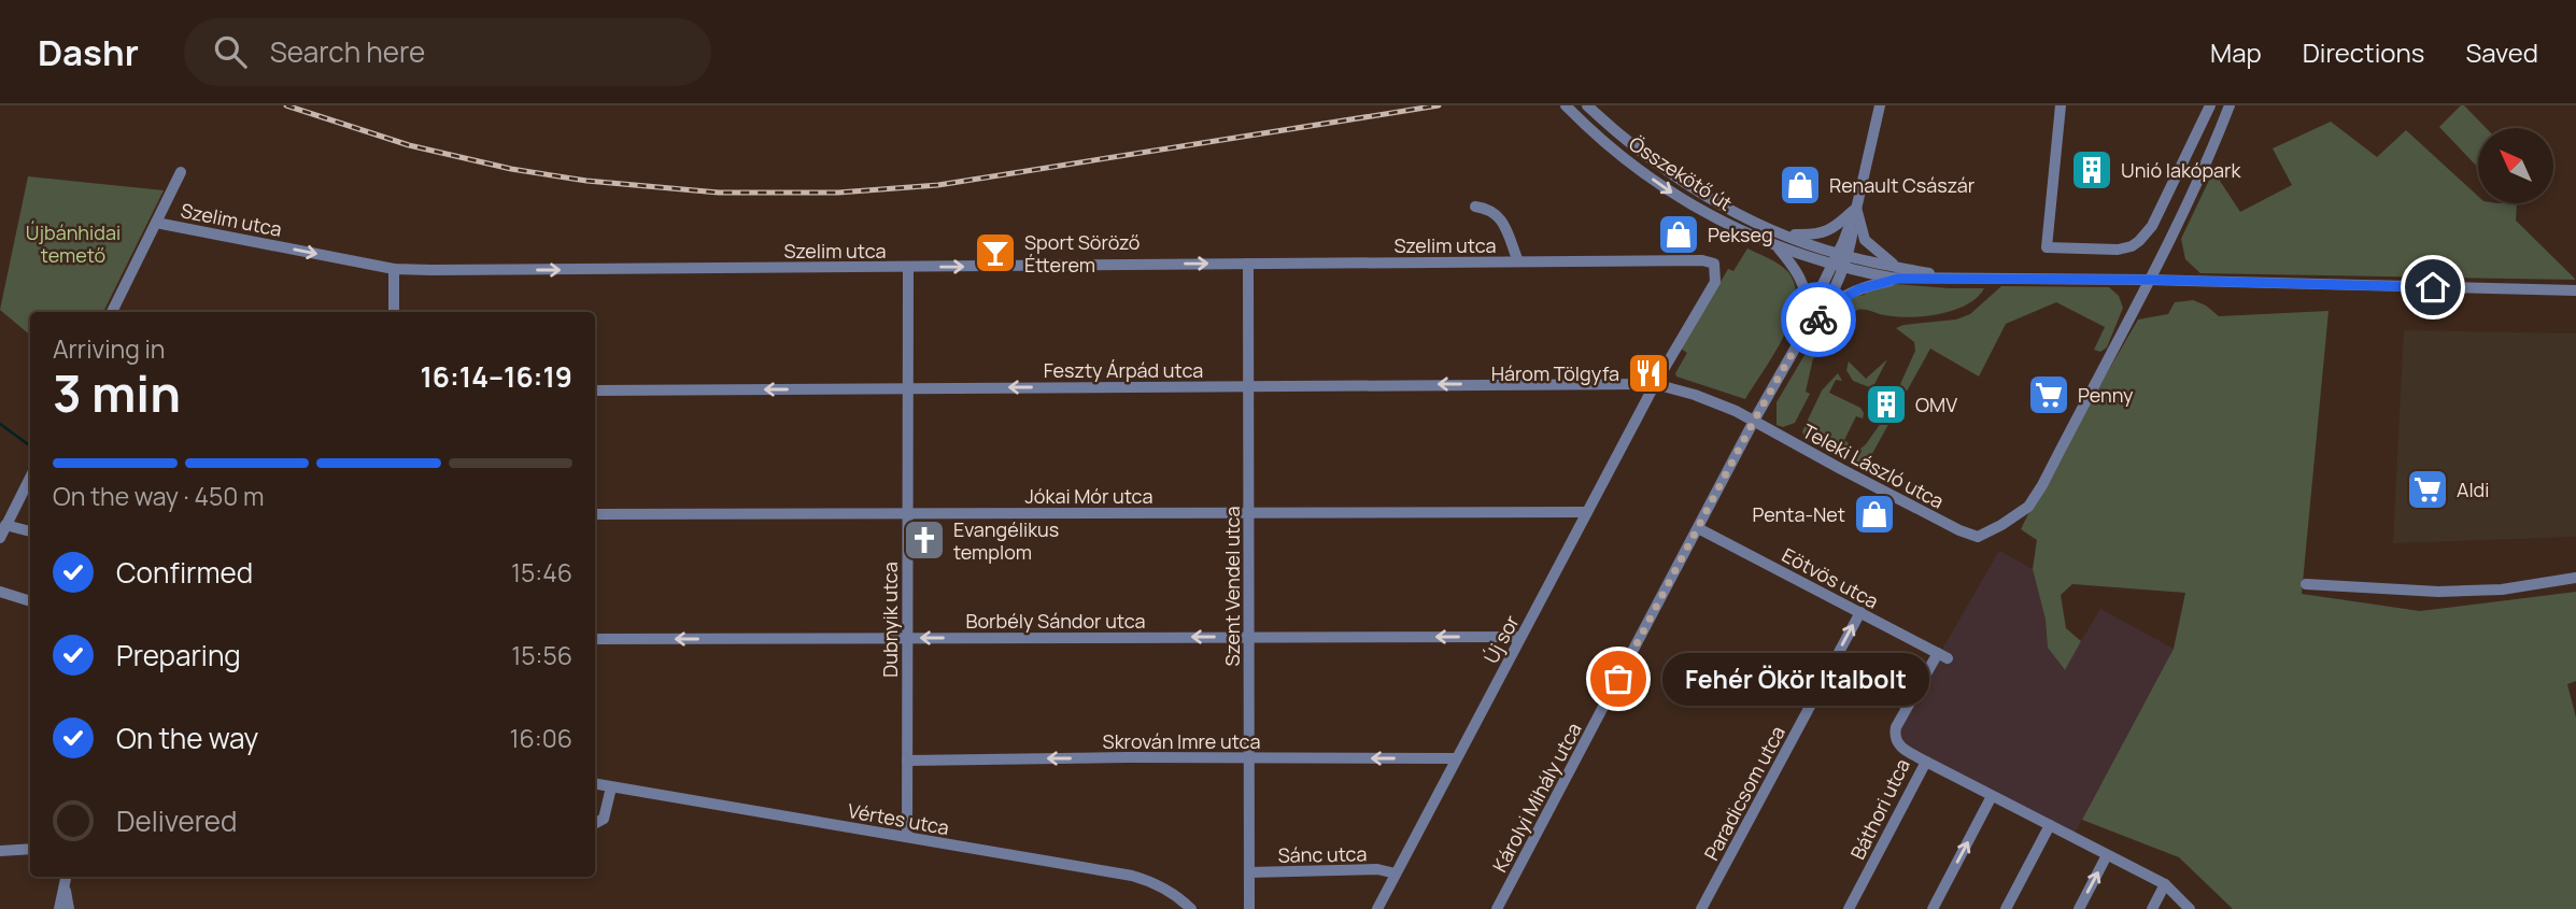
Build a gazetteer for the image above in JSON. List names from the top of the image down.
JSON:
{
  "streets": {
    "street": [
      "Összekötő út",
      "Szelim utca",
      "Feszty Árpád utca",
      "Teleki László utca",
      "Jókai Mór utca",
      "Eötvös utca",
      "Szent Vendel utca",
      "Dubnyik utca",
      "Borbély Sándor utca",
      "Új sor",
      "Skrován Imre utca",
      "Paradicsom utca",
      "Károlyi Mihály utca",
      "Báthori utca",
      "Vértes utca",
      "Sánc utca"
    ]
  },
  "crossings": [
    ["Összekötő út", "Károlyi Mihály utca"],
    ["Szelim utca", "Szent Vendel utca"],
    ["Szelim utca", "Dubnyik utca"],
    ["Szelim utca", "Új sor"],
    ["Feszty Árpád utca", "Teleki László utca"],
    ["Feszty Árpád utca", "Szent Vendel utca"],
    ["Feszty Árpád utca", "Dubnyik utca"],
    ["Feszty Árpád utca", "Új sor"],
    ["Teleki László utca", "Új sor"],
    ["Teleki László utca", "Károlyi Mihály utca"],
    ["Jókai Mór utca", "Szent Vendel utca"],
    ["Jókai Mór utca", "Dubnyik utca"],
    ["Jókai Mór utca", "Új sor"],
    ["Eötvös utca", "Paradicsom utca"],
    ["Eötvös utca", "Károlyi Mihály utca"],
    ["Eötvös utca", "Báthori utca"],
    ["Szent Vendel utca", "Borbély Sándor utca"],
    ["Szent Vendel utca", "Skrován Imre utca"],
    ["Szent Vendel utca", "Sánc utca"],
    ["Dubnyik utca", "Borbély Sándor utca"],
    ["Dubnyik utca", "Skrován Imre utca"],
    ["Dubnyik utca", "Vértes utca"],
    ["Borbély Sándor utca", "Új sor"],
    ["Új sor", "Skrován Imre utca"],
    ["Új sor", "Sánc utca"]
  ],
  "one_way": [
    "Szelim utca",
    "Feszty Árpád utca",
    "Borbély Sándor utca",
    "Skrován Imre utca",
    "Paradicsom utca"
  ],
  "parks": ["Újbánhidai temető"],
  "places": {
    "building": ["Unió lakópark", "OMV"],
    "shop": ["Renault Császár", "Pekseg", "Penta-Net"],
    "bar": ["Sport Söröző Étterem"],
    "restaurant": ["Három Tölgyfa"],
    "supermarket": ["Penny", "Aldi"],
    "church": ["Evangélikus templom"],
    "other": ["Fehér Ökör Italbolt"]
  },
  "north": "top left",
  "page": {
    "header": "Dashr",
    "search": "Search here",
    "nav": ["Map", "Directions", "Saved"],
    "heading": ["3 min", "Arriving in", "16:14–16:19"],
    "bar": "On the way · 450 m",
    "list": [
      ["Confirmed", "15:46"],
      ["Preparing", "15:56"],
      ["On the way", "16:06"],
      "Delivered"
    ],
    "bubble": "Fehér Ökör Italbolt"
  }
}
